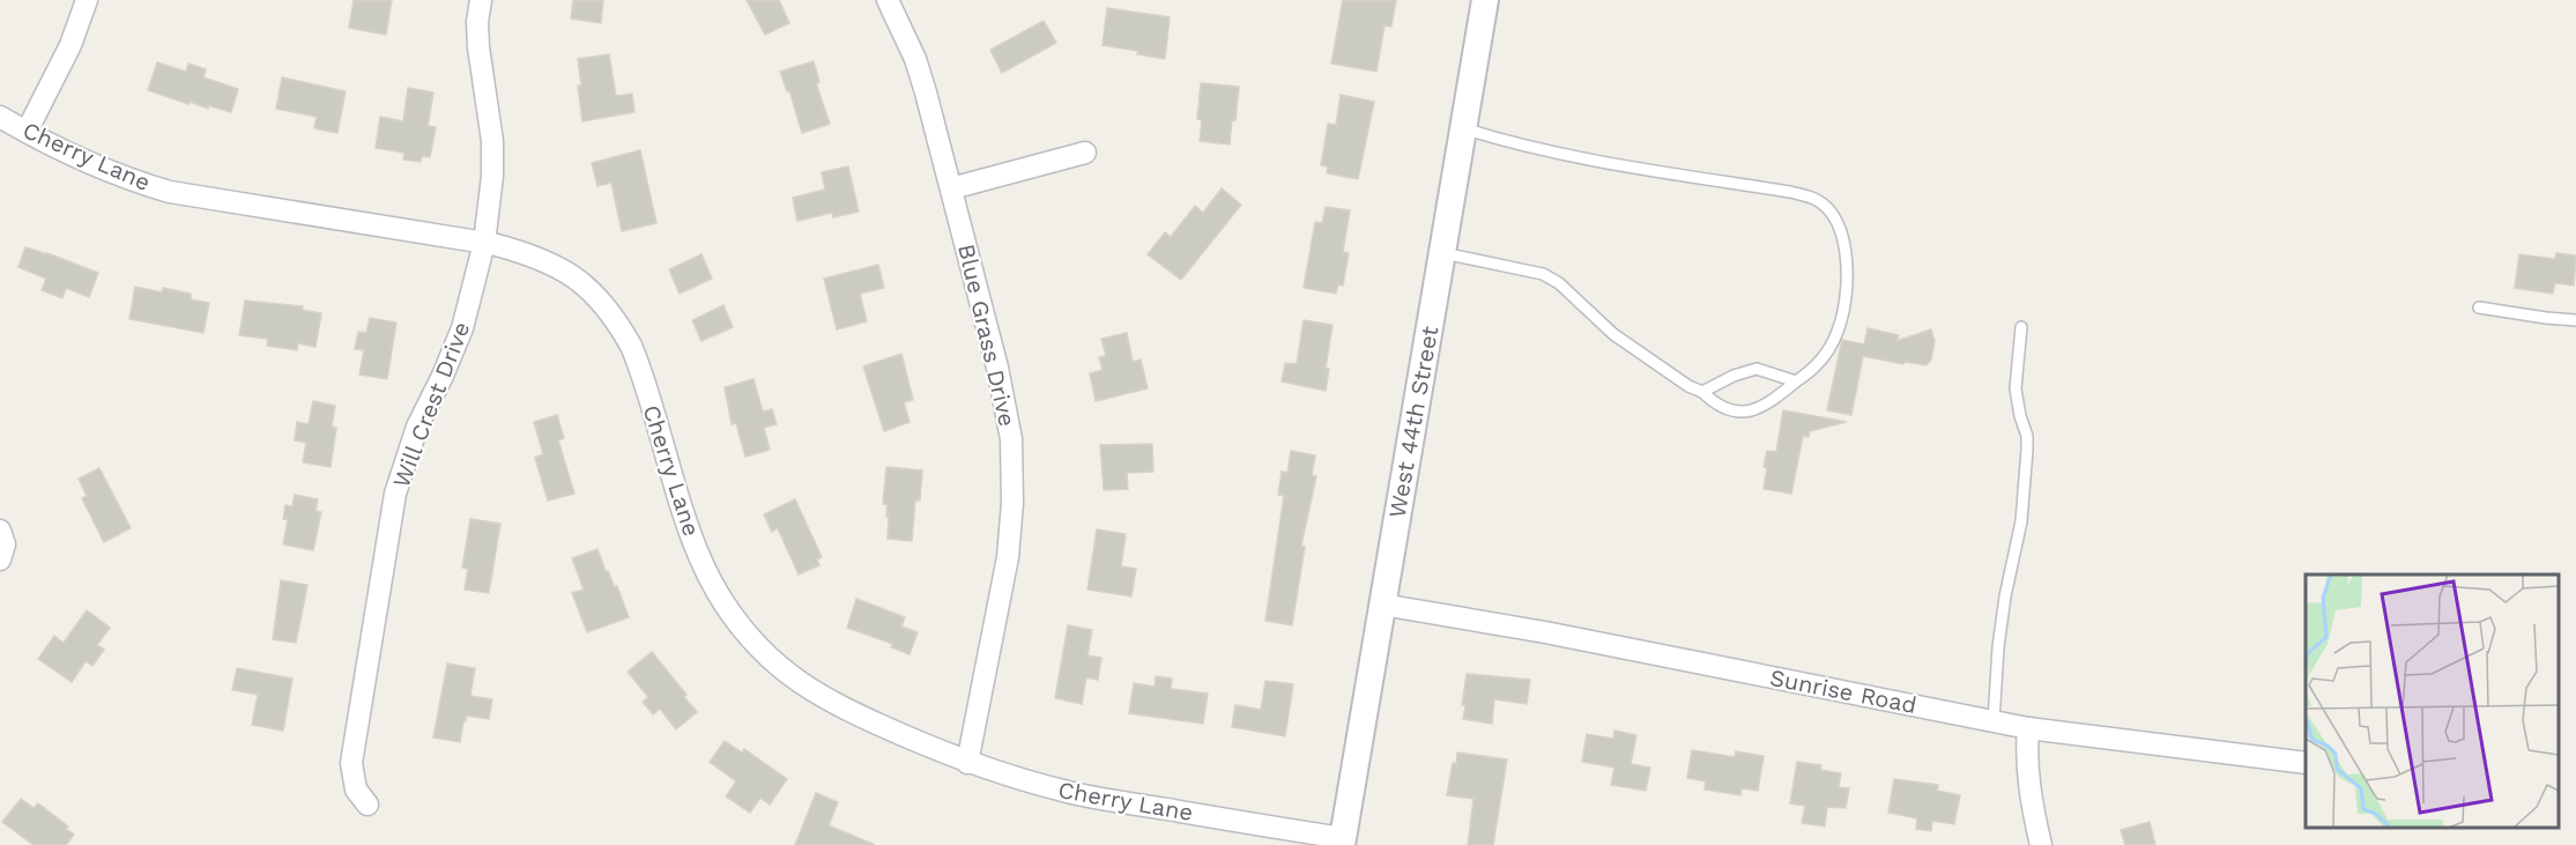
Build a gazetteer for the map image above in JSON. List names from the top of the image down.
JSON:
{
  "streets": {
    "street": [
      "Cherry Lane",
      "Blue Grass Drive",
      "Will Crest Drive",
      "West 44th Street",
      "Sunrise Road"
    ]
  },
  "crossings": [
    ["Cherry Lane", "Blue Grass Drive"],
    ["Cherry Lane", "Will Crest Drive"],
    ["Cherry Lane", "West 44th Street"],
    ["West 44th Street", "Sunrise Road"]
  ]
}
